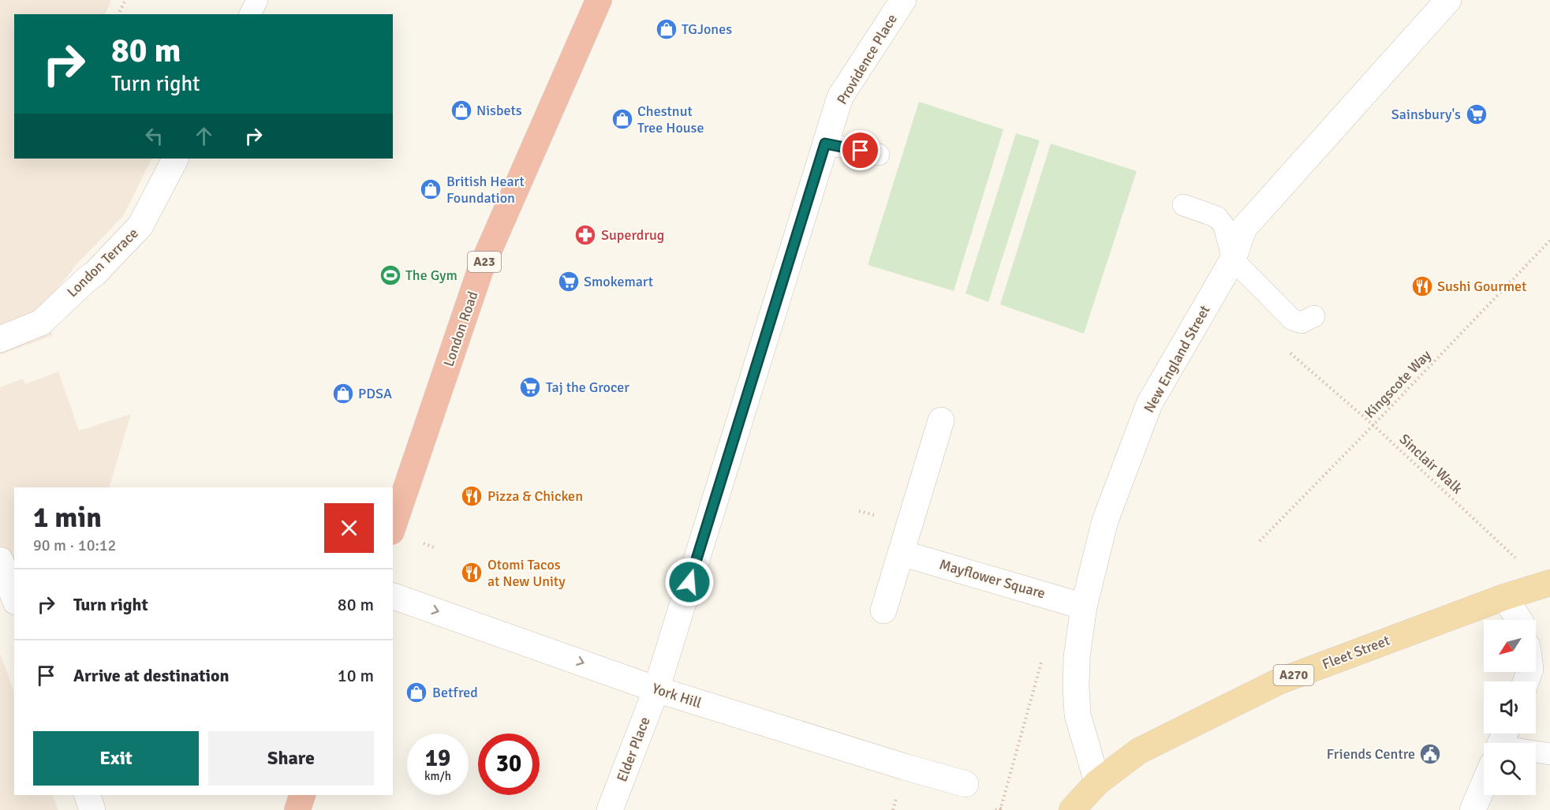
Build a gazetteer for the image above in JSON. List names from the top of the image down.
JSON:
{
  "streets": {
    "highway": ["A23", "London Road"],
    "main road": ["Fleet Street", "A270"],
    "street": [
      "Providence Place",
      "London Terrace",
      "New England Street",
      "Mayflower Square",
      "York Hill",
      "Elder Place"
    ],
    "path": ["Kingscote Way", "Sinclair Walk"]
  },
  "crossings": [
    ["Providence Place", "York Hill"],
    ["Providence Place", "Elder Place"],
    ["New England Street", "Mayflower Square"],
    ["New England Street", "Fleet Street"],
    ["New England Street", "A270"],
    ["Kingscote Way", "Sinclair Walk"],
    ["Sinclair Walk", "Fleet Street"],
    ["Fleet Street", "A270"],
    ["York Hill", "Elder Place"]
  ],
  "one_way": ["York Hill"],
  "places": {
    "shop": [
      "TGJones",
      "Nisbets",
      "Chestnut Tree House",
      "British Heart Foundation",
      "PDSA",
      "Betfred"
    ],
    "supermarket": ["Sainsbury's", "Smokemart", "Taj the Grocer"],
    "pharmacy": ["Superdrug"],
    "sports": ["The Gym"],
    "restaurant": ["Sushi Gourmet", "Pizza & Chicken", "Otomi Tacos at New Unity"],
    "public building": ["Friends Centre"]
  },
  "north": "bottom left",
  "page": {
    "turn": ["80 m", "Turn right"],
    "heading": ["1 min", "90 m · 10:12"],
    "list": [
      {
        "name": "Turn right",
        "value": "80 m"
      },
      {
        "name": "Arrive at destination",
        "value": "10 m"
      }
    ],
    "buttons": ["Exit", "Share"],
    "speed": "19 km/h",
    "limit": "30"
  }
}
